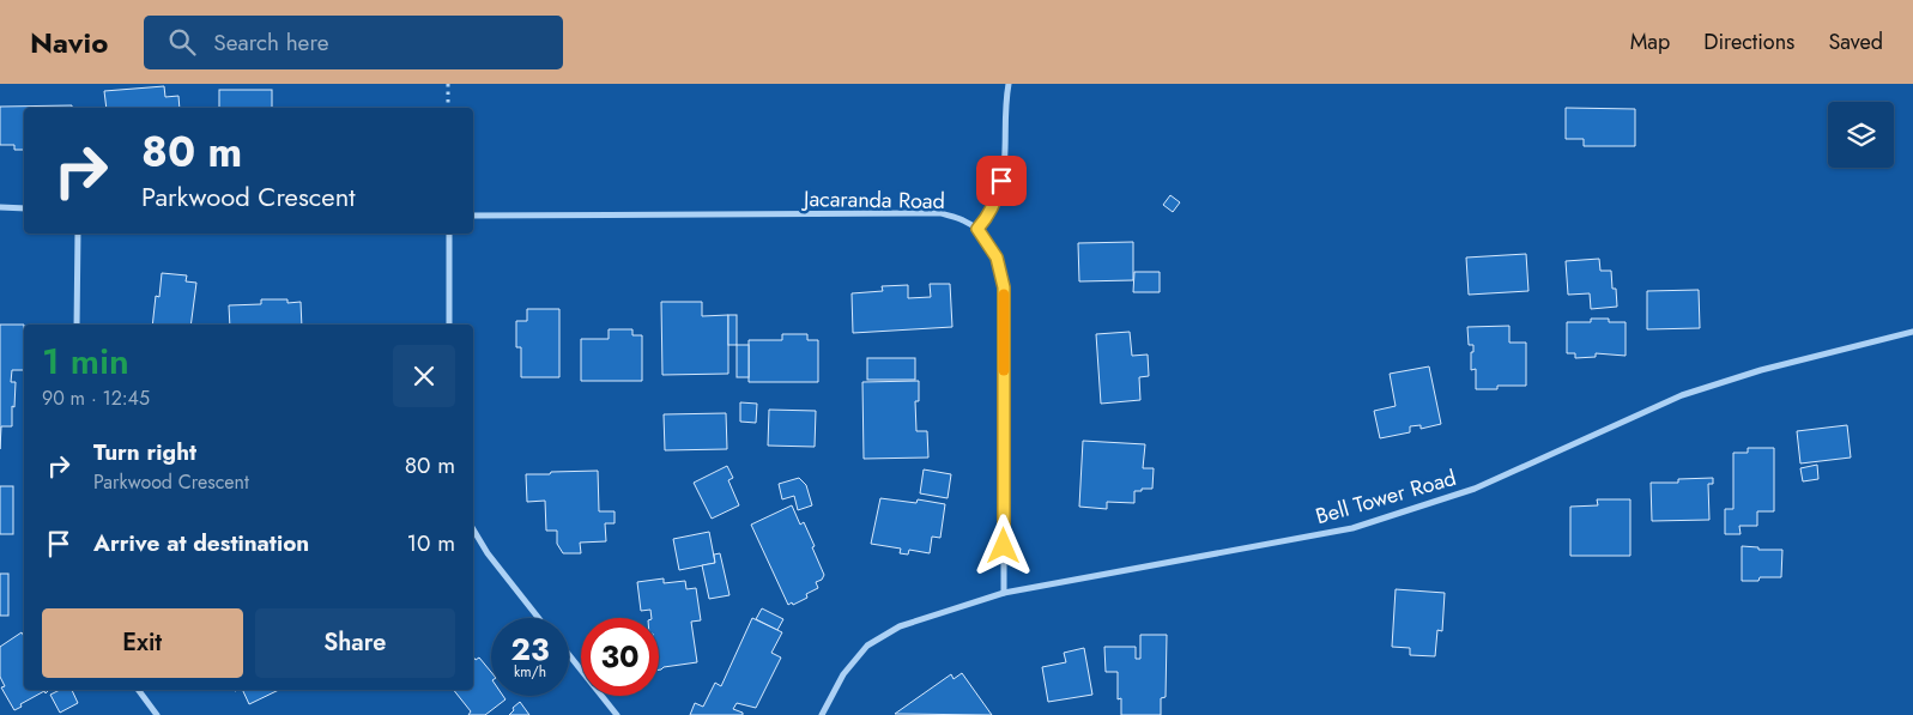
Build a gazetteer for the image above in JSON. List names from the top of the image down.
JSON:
{
  "streets": {
    "street": ["Jacaranda Road", "Bell Tower Road"]
  },
  "page": {
    "header": "Navio",
    "search": "Search here",
    "nav": ["Map", "Directions", "Saved"],
    "turn": ["80 m", "Parkwood Crescent"],
    "heading": ["1 min", "90 m · 12:45"],
    "list": [
      {
        "name": "Turn right",
        "note": "Parkwood Crescent",
        "value": "80 m"
      },
      {
        "name": "Arrive at destination",
        "value": "10 m"
      }
    ],
    "buttons": ["Exit", "Share"],
    "speed": "23 km/h",
    "limit": "30"
  }
}
